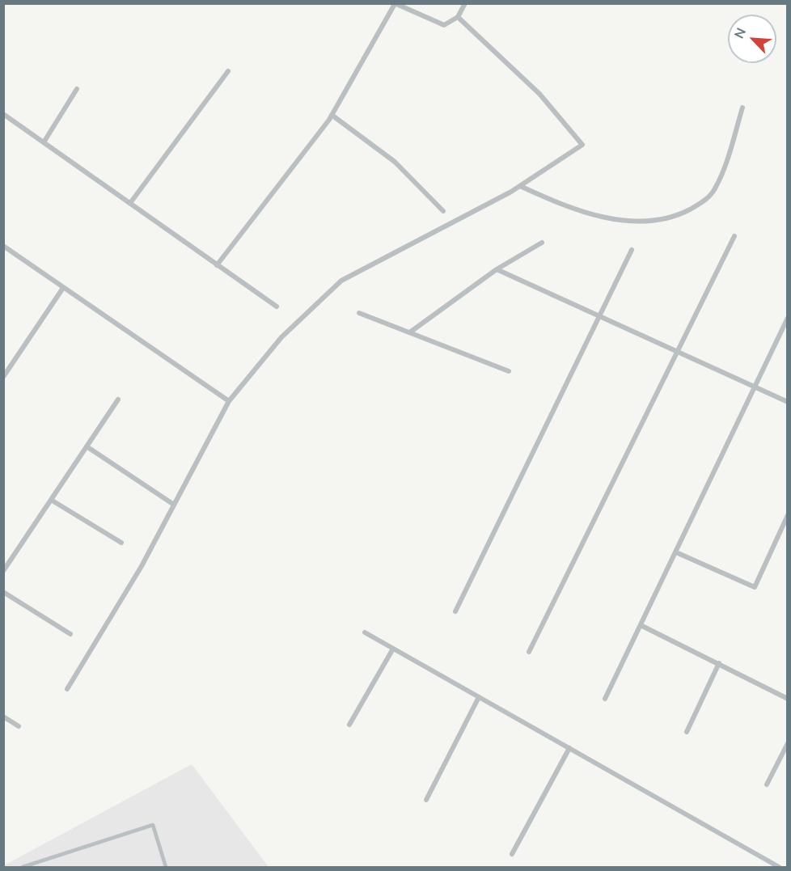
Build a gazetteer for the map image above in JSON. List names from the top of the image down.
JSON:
{
  "north": "top left"
}
